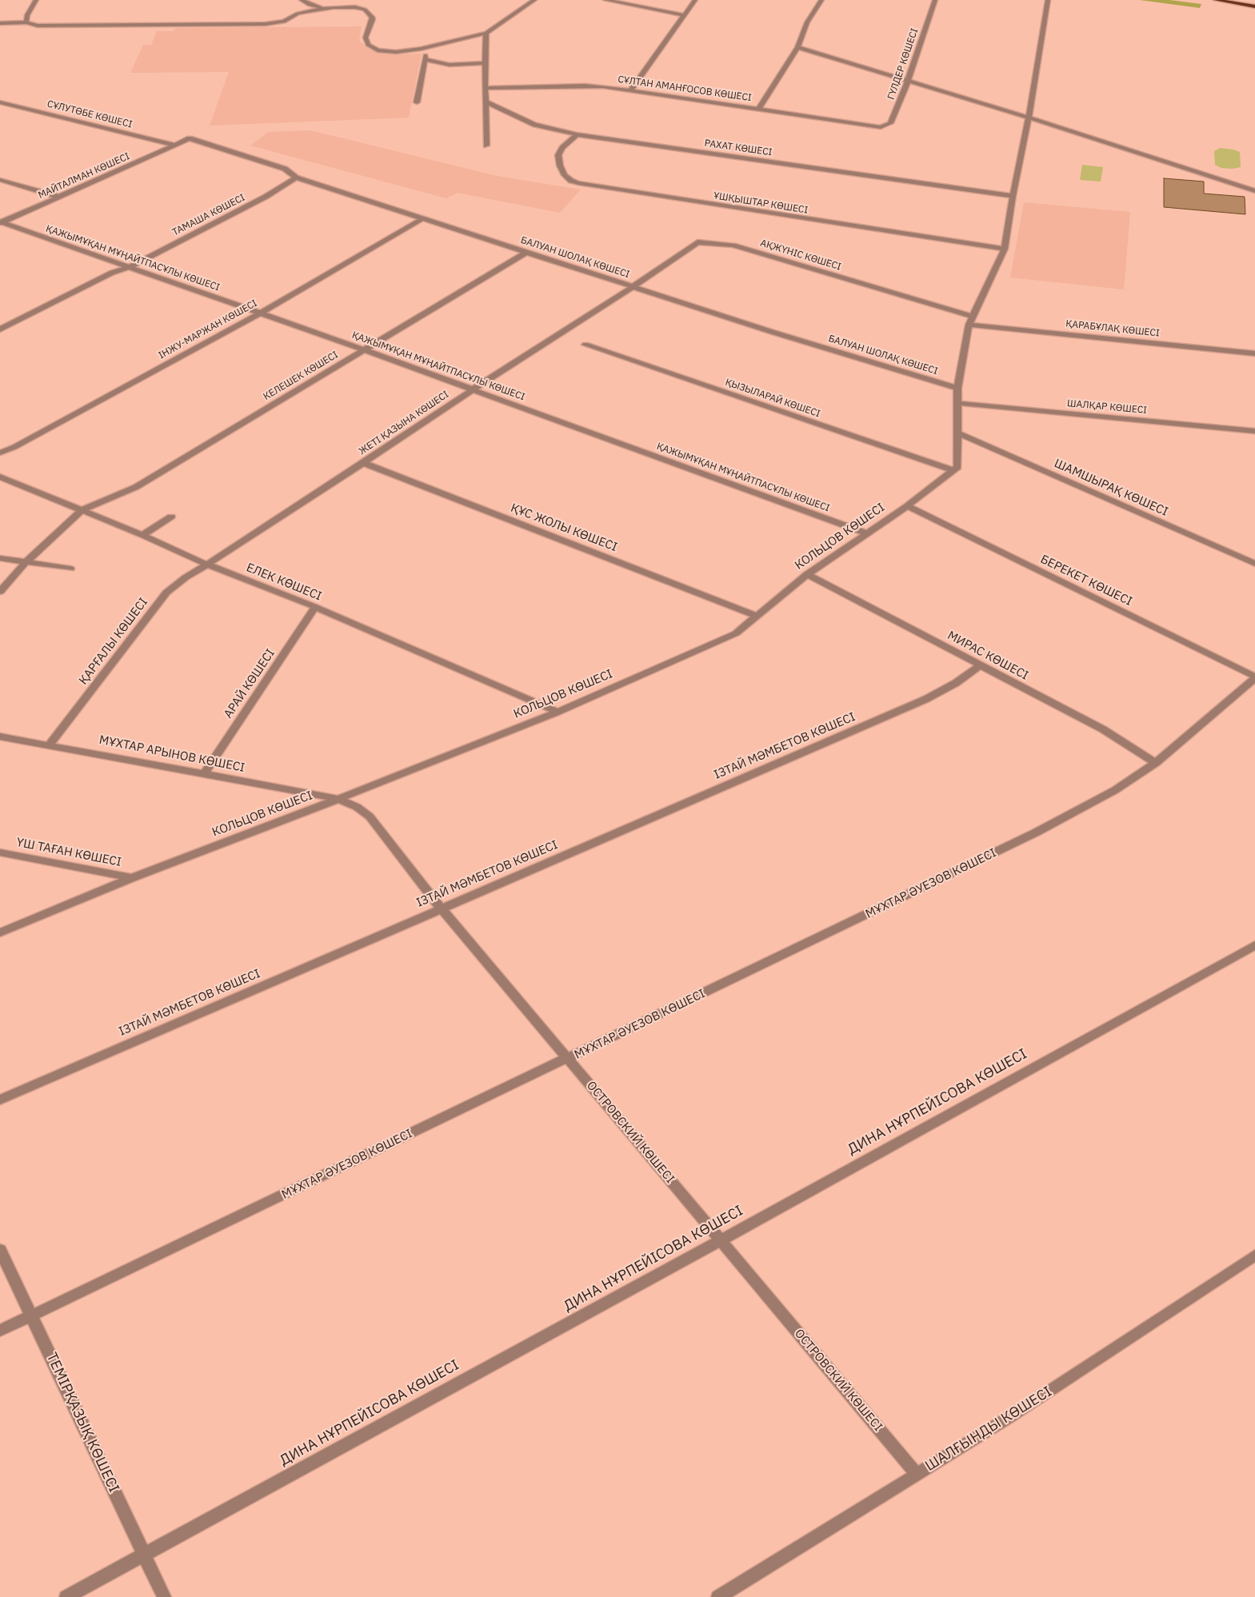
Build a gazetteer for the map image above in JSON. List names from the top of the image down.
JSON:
{
  "streets": {
    "street": [
      "ГҮЛДЕР КӨШЕСІ",
      "СҰЛТАН АМАНҒОСОВ КӨШЕСІ",
      "СҰЛУТӨБЕ КӨШЕСІ",
      "РАХАТ КӨШЕСІ",
      "МАЙТАЛМАН КӨШЕСІ",
      "ҰШҚЫШТАР КӨШЕСІ",
      "ТАМАША КӨШЕСІ",
      "АҚЖҮНІС КӨШЕСІ",
      "БАЛУАН ШОЛАҚ КӨШЕСІ",
      "ҚАЖЫМҰҚАН МҰҢАЙТПАСҰЛЫ КӨШЕСІ",
      "ҚАРАБҰЛАҚ КӨШЕСІ",
      "ІНЖУ-МАРЖАН КӨШЕСІ",
      "КЕЛЕШЕК КӨШЕСІ",
      "ҚЫЗЫЛАРАЙ КӨШЕСІ",
      "ШАЛҚАР КӨШЕСІ",
      "ЖЕТІ ҚАЗЫНА КӨШЕСІ",
      "ШАМШЫРАҚ КӨШЕСІ",
      "ҚҰС ЖОЛЫ КӨШЕСІ",
      "КОЛЬЦОВ КӨШЕСІ",
      "БЕРЕКЕТ КӨШЕСІ",
      "ЕЛЕК КӨШЕСІ",
      "ҚАРҒАЛЫ КӨШЕСІ",
      "МИРАС КӨШЕСІ",
      "АРАЙ КӨШЕСІ",
      "ІЗТАЙ МӘМБЕТОВ КӨШЕСІ",
      "МҰХТАР АРЫНОВ КӨШЕСІ",
      "ҮШ ТАҒАН КӨШЕСІ",
      "МҰХТАР ӘУЕЗОВ КӨШЕСІ",
      "ДИНА НҰРПЕЙІСОВА КӨШЕСІ",
      "ОСТРОВСКИЙ КӨШЕСІ",
      "ТЕМІРҚАЗЫҚ КӨШЕСІ",
      "ШАЛҒЫНДЫ КӨШЕСІ"
    ]
  },
  "crossings": [
    ["ГҮЛДЕР КӨШЕСІ", "СҰЛТАН АМАНҒОСОВ КӨШЕСІ"],
    ["СҰЛУТӨБЕ КӨШЕСІ", "МАЙТАЛМАН КӨШЕСІ"],
    ["РАХАТ КӨШЕСІ", "ҰШҚЫШТАР КӨШЕСІ"],
    ["МАЙТАЛМАН КӨШЕСІ", "БАЛУАН ШОЛАҚ КӨШЕСІ"],
    ["МАЙТАЛМАН КӨШЕСІ", "ҚАЖЫМҰҚАН МҰҢАЙТПАСҰЛЫ КӨШЕСІ"],
    ["ТАМАША КӨШЕСІ", "БАЛУАН ШОЛАҚ КӨШЕСІ"],
    ["ТАМАША КӨШЕСІ", "ҚАЖЫМҰҚАН МҰҢАЙТПАСҰЛЫ КӨШЕСІ"],
    ["АҚЖҮНІС КӨШЕСІ", "БАЛУАН ШОЛАҚ КӨШЕСІ"],
    ["АҚЖҮНІС КӨШЕСІ", "ҚАРАБҰЛАҚ КӨШЕСІ"],
    ["АҚЖҮНІС КӨШЕСІ", "ЖЕТІ ҚАЗЫНА КӨШЕСІ"],
    ["БАЛУАН ШОЛАҚ КӨШЕСІ", "ІНЖУ-МАРЖАН КӨШЕСІ"],
    ["БАЛУАН ШОЛАҚ КӨШЕСІ", "КЕЛЕШЕК КӨШЕСІ"],
    ["БАЛУАН ШОЛАҚ КӨШЕСІ", "ЖЕТІ ҚАЗЫНА КӨШЕСІ"],
    ["ҚАЖЫМҰҚАН МҰҢАЙТПАСҰЛЫ КӨШЕСІ", "ІНЖУ-МАРЖАН КӨШЕСІ"],
    ["ҚАЖЫМҰҚАН МҰҢАЙТПАСҰЛЫ КӨШЕСІ", "КЕЛЕШЕК КӨШЕСІ"],
    ["ҚАЖЫМҰҚАН МҰҢАЙТПАСҰЛЫ КӨШЕСІ", "ЖЕТІ ҚАЗЫНА КӨШЕСІ"],
    ["ҚАЖЫМҰҚАН МҰҢАЙТПАСҰЛЫ КӨШЕСІ", "КОЛЬЦОВ КӨШЕСІ"],
    ["КЕЛЕШЕК КӨШЕСІ", "ЕЛЕК КӨШЕСІ"],
    ["ҚЫЗЫЛАРАЙ КӨШЕСІ", "КОЛЬЦОВ КӨШЕСІ"],
    ["ЖЕТІ ҚАЗЫНА КӨШЕСІ", "ҚҰС ЖОЛЫ КӨШЕСІ"],
    ["ЖЕТІ ҚАЗЫНА КӨШЕСІ", "ЕЛЕК КӨШЕСІ"],
    ["ЖЕТІ ҚАЗЫНА КӨШЕСІ", "ҚАРҒАЛЫ КӨШЕСІ"],
    ["ҚҰС ЖОЛЫ КӨШЕСІ", "КОЛЬЦОВ КӨШЕСІ"],
    ["КОЛЬЦОВ КӨШЕСІ", "БЕРЕКЕТ КӨШЕСІ"],
    ["КОЛЬЦОВ КӨШЕСІ", "ЕЛЕК КӨШЕСІ"],
    ["КОЛЬЦОВ КӨШЕСІ", "МИРАС КӨШЕСІ"],
    ["КОЛЬЦОВ КӨШЕСІ", "МҰХТАР АРЫНОВ КӨШЕСІ"],
    ["КОЛЬЦОВ КӨШЕСІ", "ҮШ ТАҒАН КӨШЕСІ"],
    ["КОЛЬЦОВ КӨШЕСІ", "ОСТРОВСКИЙ КӨШЕСІ"],
    ["БЕРЕКЕТ КӨШЕСІ", "МҰХТАР ӘУЕЗОВ КӨШЕСІ"],
    ["ЕЛЕК КӨШЕСІ", "ҚАРҒАЛЫ КӨШЕСІ"],
    ["ЕЛЕК КӨШЕСІ", "АРАЙ КӨШЕСІ"],
    ["ҚАРҒАЛЫ КӨШЕСІ", "МҰХТАР АРЫНОВ КӨШЕСІ"],
    ["МИРАС КӨШЕСІ", "ІЗТАЙ МӘМБЕТОВ КӨШЕСІ"],
    ["МИРАС КӨШЕСІ", "МҰХТАР ӘУЕЗОВ КӨШЕСІ"],
    ["АРАЙ КӨШЕСІ", "МҰХТАР АРЫНОВ КӨШЕСІ"],
    ["ІЗТАЙ МӘМБЕТОВ КӨШЕСІ", "ОСТРОВСКИЙ КӨШЕСІ"],
    ["МҰХТАР АРЫНОВ КӨШЕСІ", "ОСТРОВСКИЙ КӨШЕСІ"],
    ["МҰХТАР ӘУЕЗОВ КӨШЕСІ", "ОСТРОВСКИЙ КӨШЕСІ"],
    ["МҰХТАР ӘУЕЗОВ КӨШЕСІ", "ТЕМІРҚАЗЫҚ КӨШЕСІ"],
    ["ДИНА НҰРПЕЙІСОВА КӨШЕСІ", "ОСТРОВСКИЙ КӨШЕСІ"],
    ["ДИНА НҰРПЕЙІСОВА КӨШЕСІ", "ТЕМІРҚАЗЫҚ КӨШЕСІ"],
    ["ОСТРОВСКИЙ КӨШЕСІ", "ШАЛҒЫНДЫ КӨШЕСІ"]
  ]
}
